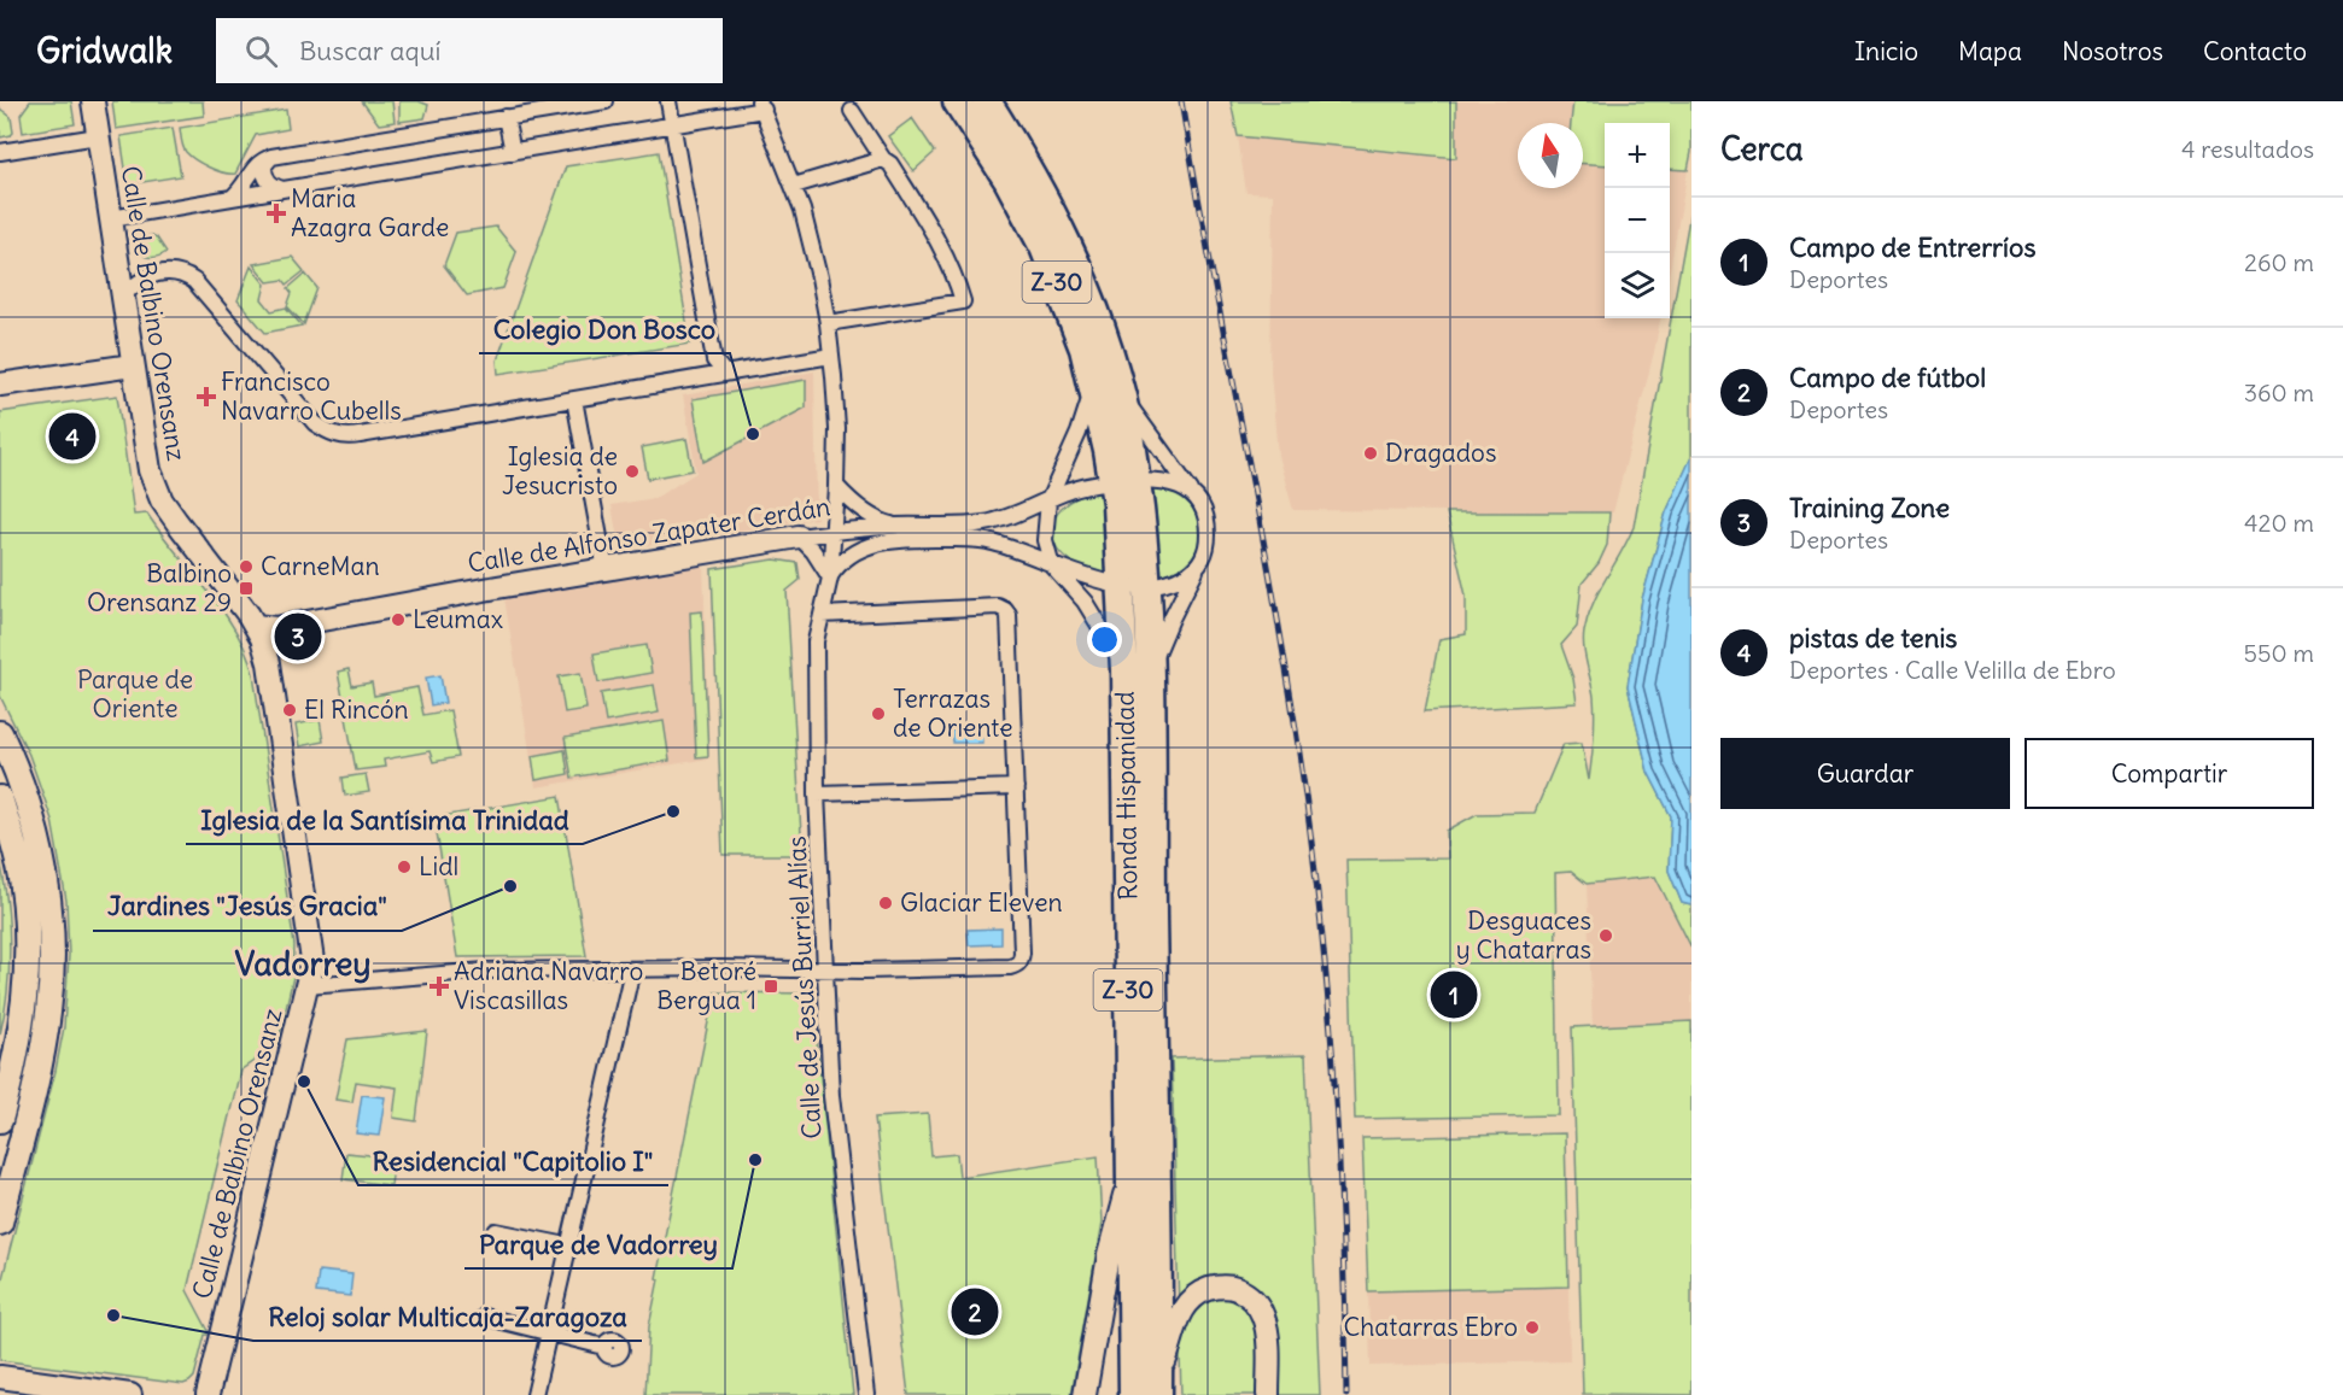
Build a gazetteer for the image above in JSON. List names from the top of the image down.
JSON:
{
  "streets": {
    "highway": ["Z-30", "Ronda Hispanidad"],
    "street": ["Calle de Balbino Orensanz", "Calle de Alfonso Zapater Cerdán", "Calle de Jesús Burriel Alías"]
  },
  "crossings": [
    ["Calle de Balbino Orensanz", "Calle de Alfonso Zapater Cerdán"],
    ["Calle de Alfonso Zapater Cerdán", "Ronda Hispanidad"],
    ["Calle de Alfonso Zapater Cerdán", "Calle de Jesús Burriel Alías"]
  ],
  "districts": ["Vadorrey"],
  "parks": ["Parque de Oriente"],
  "places": {
    "health": ["Maria Azagra Garde", "Francisco Navarro Cubells", "Adriana Navarro Viscasillas"],
    "other": [
      "Colegio Don Bosco",
      "Dragados",
      "Iglesia de Jesucristo",
      "CarneMan",
      "Leumax",
      "El Rincón",
      "Terrazas de Oriente",
      "Iglesia de la Santísima Trinidad",
      "Lidl",
      "Jardines \"Jesús Gracia\"",
      "Glaciar Eleven",
      "Desguaces y Chatarras",
      "Residencial \"Capitolio I\"",
      "Parque de Vadorrey",
      "Reloj solar Multicaja-Zaragoza",
      "Chatarras Ebro"
    ],
    "transit": ["Balbino Orensanz 29", "Betoré Bergua 1"]
  },
  "north": "top",
  "page": {
    "header": "Gridwalk",
    "search": "Buscar aquí",
    "nav": [
      "Inicio",
      "Mapa",
      "Nosotros",
      "Contacto"
    ],
    "heading": ["Cerca", "4 resultados"],
    "map_buttons": ["+", "−"],
    "list": [
      {
        "mark": "1",
        "name": "Campo de Entrerríos",
        "note": "Deportes",
        "value": "260 m"
      },
      {
        "mark": "2",
        "name": "Campo de fútbol",
        "note": "Deportes",
        "value": "360 m"
      },
      {
        "mark": "3",
        "name": "Training Zone",
        "note": "Deportes",
        "value": "420 m"
      },
      {
        "mark": "4",
        "name": "pistas de tenis",
        "note": "Deportes · Calle Velilla de Ebro",
        "value": "550 m"
      }
    ],
    "pins": [
      "4",
      "3",
      "1",
      "2"
    ],
    "buttons": ["Guardar", "Compartir"]
  }
}
